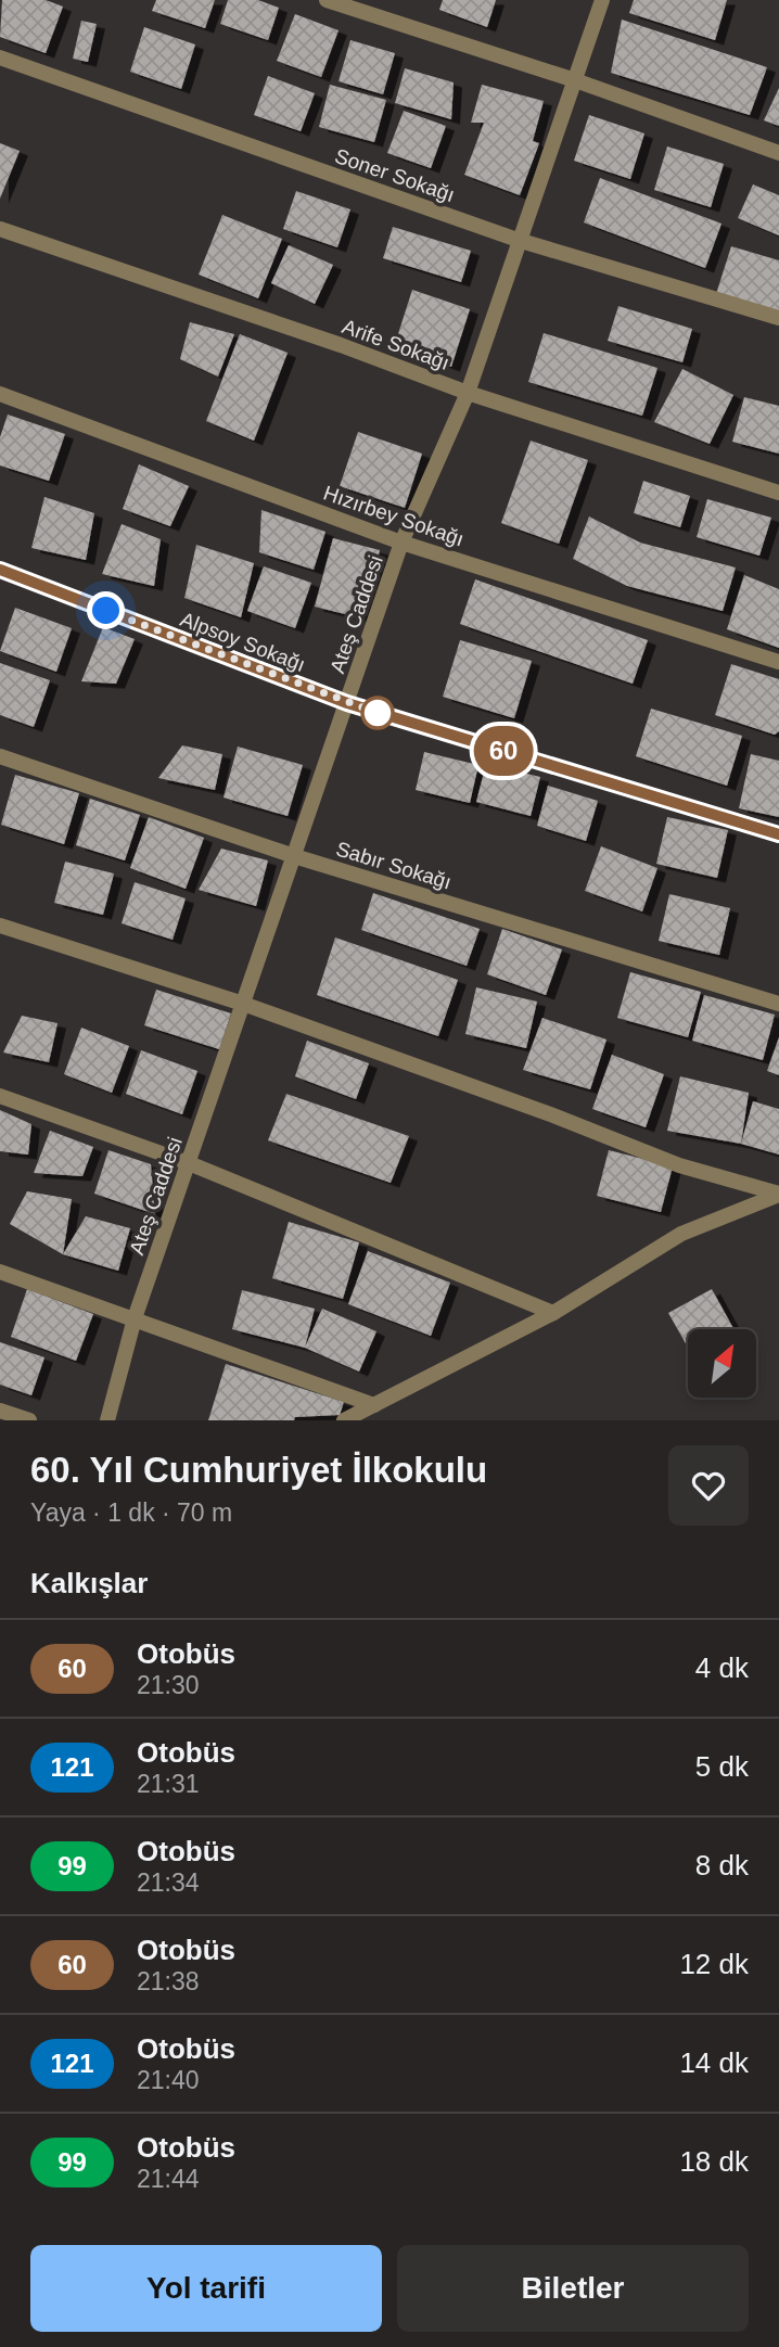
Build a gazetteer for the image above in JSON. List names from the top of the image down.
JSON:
{
  "streets": {
    "street": [
      "Soner Sokağı",
      "Arife Sokağı",
      "Hızırbey Sokağı",
      "Ateş Caddesi",
      "Alpsoy Sokağı",
      "Sabır Sokağı"
    ]
  },
  "crossings": [
    ["Soner Sokağı", "Ateş Caddesi"],
    ["Arife Sokağı", "Ateş Caddesi"],
    ["Hızırbey Sokağı", "Ateş Caddesi"],
    ["Ateş Caddesi", "Alpsoy Sokağı"],
    ["Ateş Caddesi", "Sabır Sokağı"]
  ],
  "lines": ["bus line 60"],
  "north": "top right",
  "page": {
    "on_map": "60",
    "heading": [
      ["60. Yıl Cumhuriyet İlkokulu", "Yaya · 1 dk · 70 m"],
      "Kalkışlar"
    ],
    "list": [
      {
        "mark": "60",
        "name": "Otobüs",
        "note": "21:30",
        "value": "4 dk"
      },
      {
        "mark": "121",
        "name": "Otobüs",
        "note": "21:31",
        "value": "5 dk"
      },
      {
        "mark": "99",
        "name": "Otobüs",
        "note": "21:34",
        "value": "8 dk"
      },
      {
        "mark": "60",
        "name": "Otobüs",
        "note": "21:38",
        "value": "12 dk"
      },
      {
        "mark": "121",
        "name": "Otobüs",
        "note": "21:40",
        "value": "14 dk"
      },
      {
        "mark": "99",
        "name": "Otobüs",
        "note": "21:44",
        "value": "18 dk"
      }
    ],
    "buttons": ["Yol tarifi", "Biletler"]
  }
}
